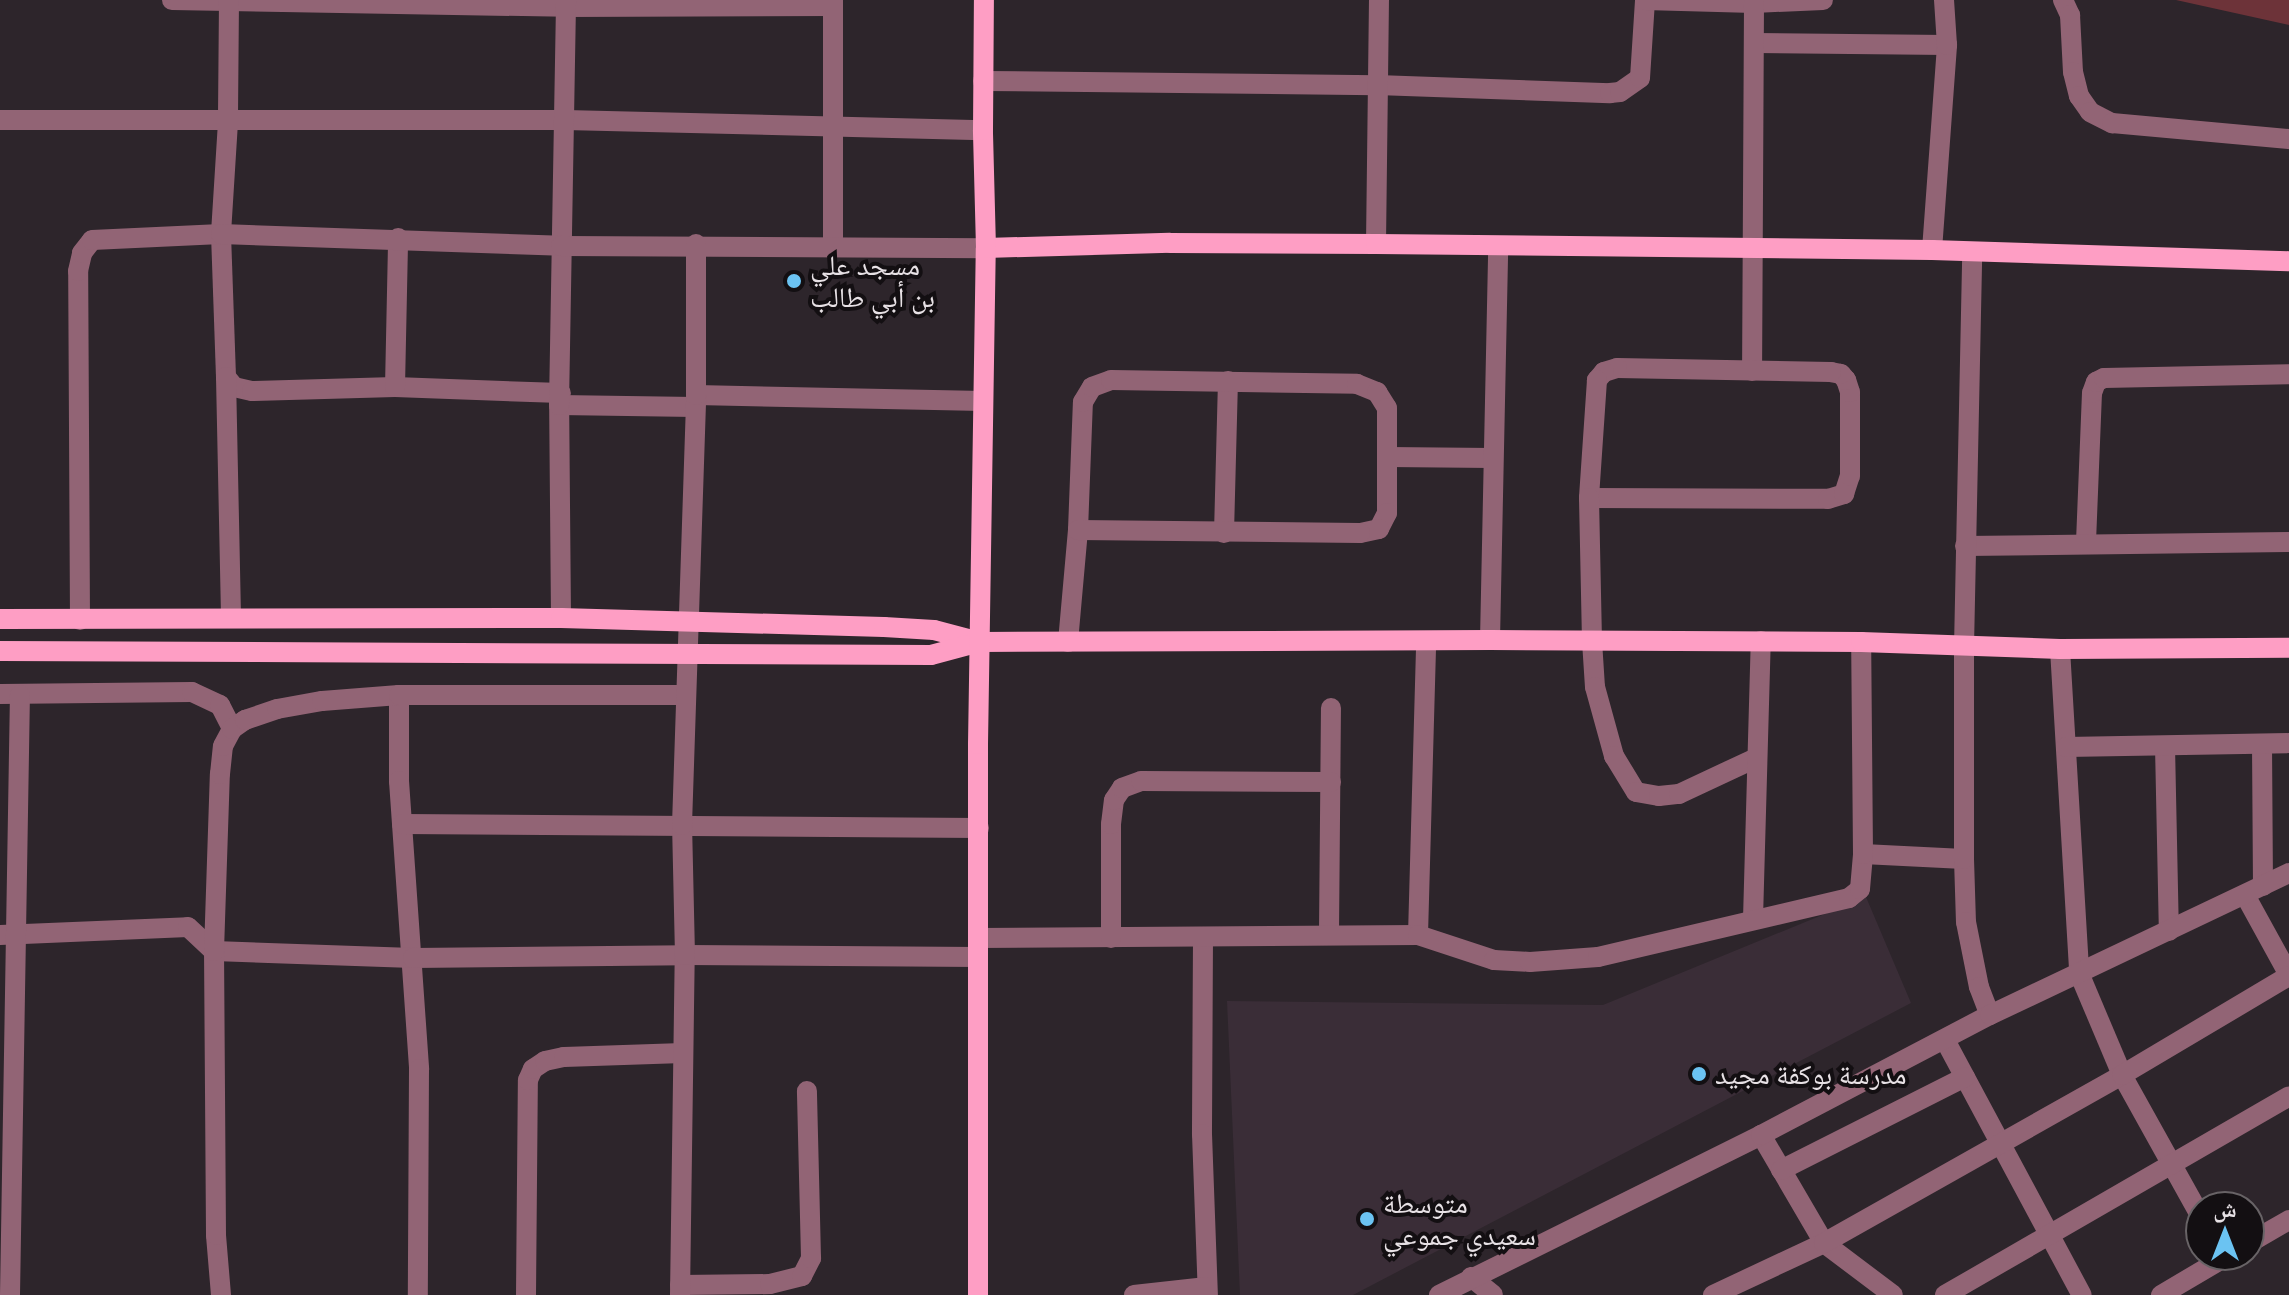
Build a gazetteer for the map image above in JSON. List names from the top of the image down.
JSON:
{
  "places": ["مسجد علي بن أبي طالب", "مدرسة بوكفة مجيد", "متوسطة سعيدي جموعي"],
  "north": "top"
}
